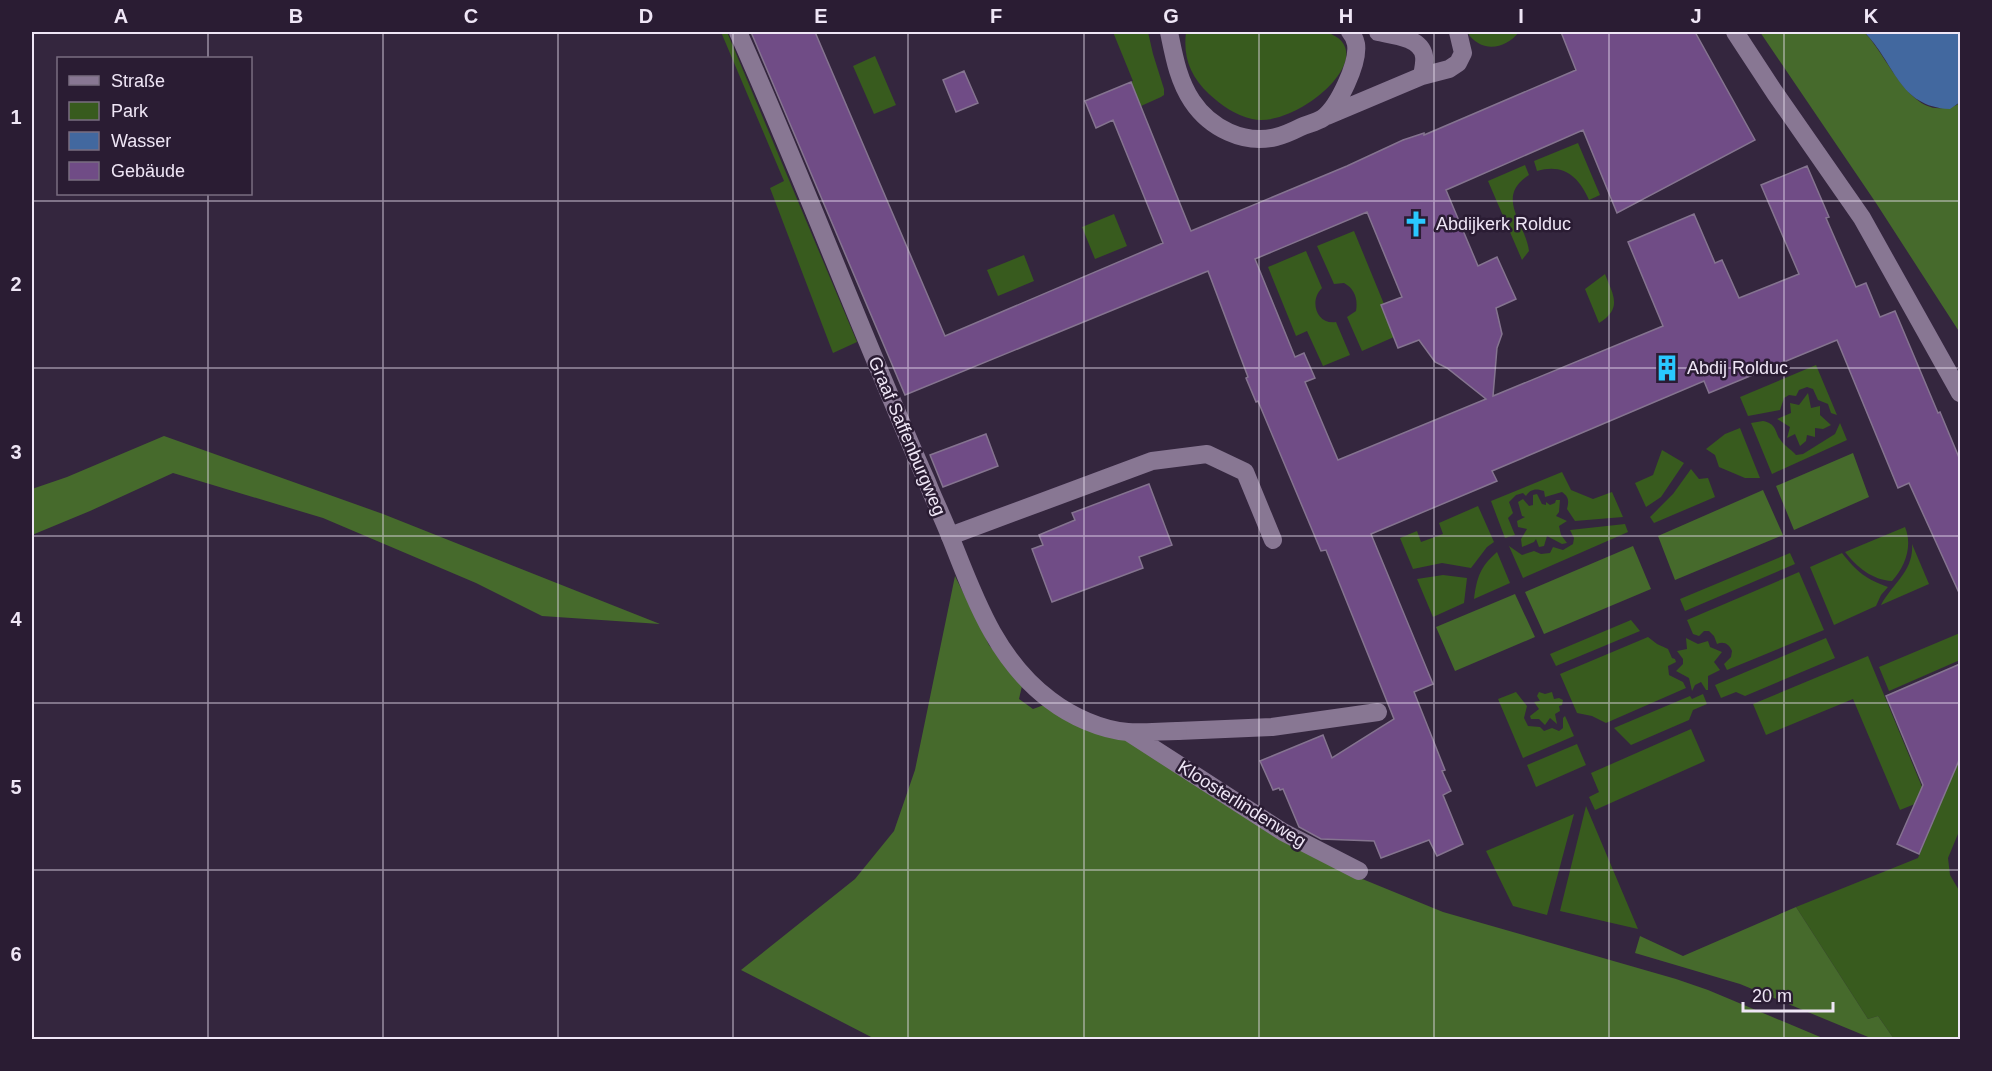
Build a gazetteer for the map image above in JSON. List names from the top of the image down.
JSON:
{
  "streets": {
    "street": ["Graaf Saffenburgweg", "Kloosterlindenweg"]
  },
  "crossings": [
    ["Graaf Saffenburgweg", "Kloosterlindenweg"]
  ],
  "places": {
    "church": ["Abdijkerk Rolduc"],
    "building": ["Abdij Rolduc"]
  },
  "legend": [
    "Straße",
    "Park",
    "Wasser",
    "Gebäude"
  ],
  "scale_bar": "20 m",
  "grid": {
    "columns": [
      "A",
      "B",
      "C",
      "D",
      "E",
      "F",
      "G",
      "H",
      "I",
      "J",
      "K"
    ],
    "rows": [
      "1",
      "2",
      "3",
      "4",
      "5",
      "6"
    ]
  }
}
